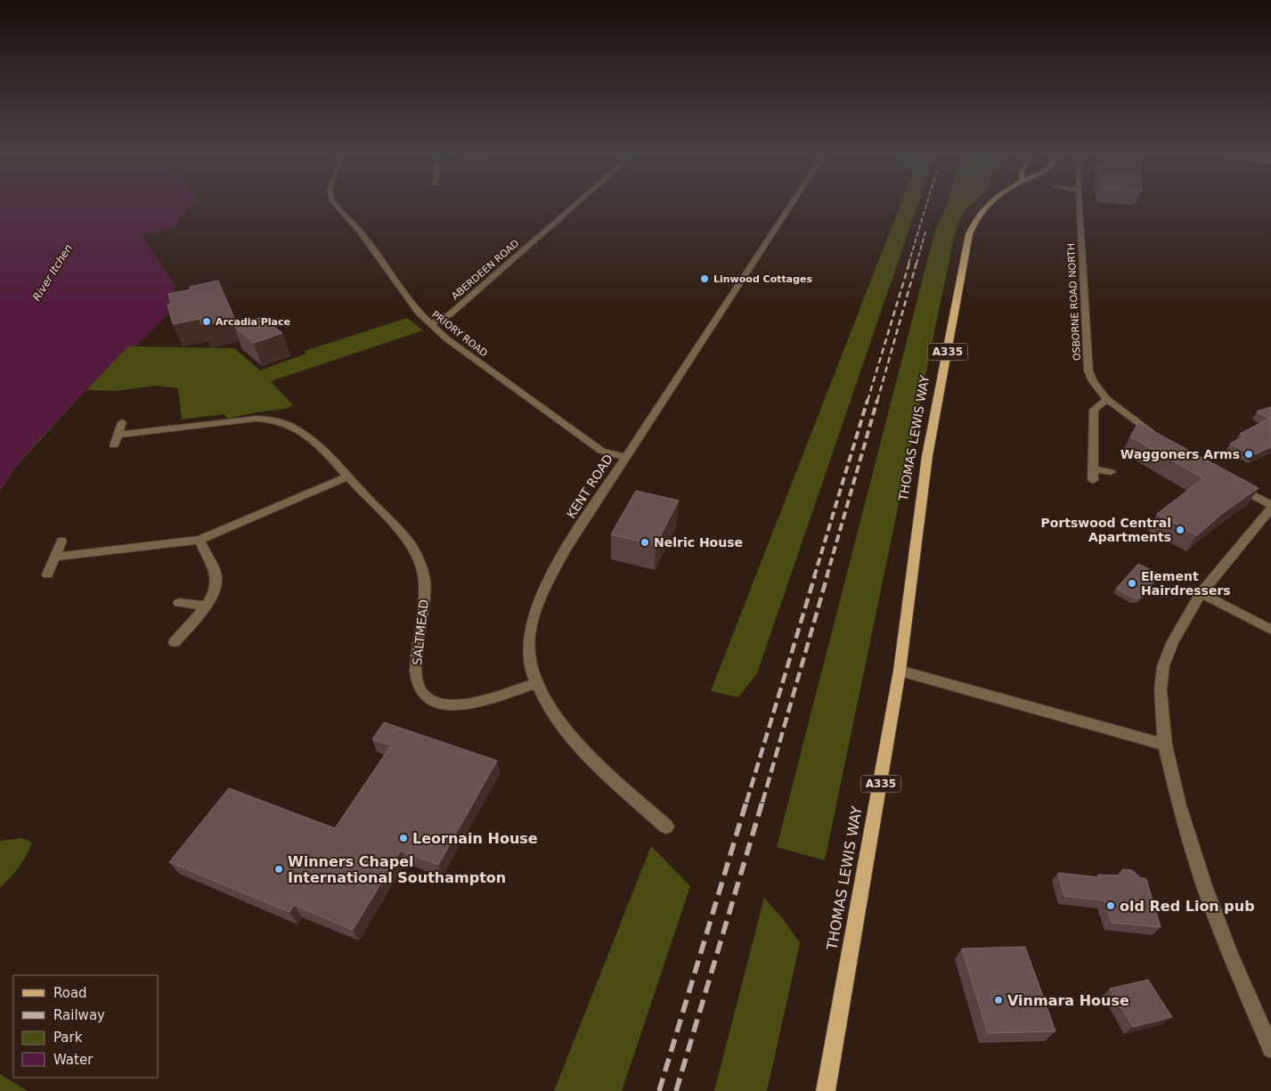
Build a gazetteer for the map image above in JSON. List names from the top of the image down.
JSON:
{
  "streets": {
    "main road": ["A335", "THOMAS LEWIS WAY"],
    "street": [
      "ABERDEEN ROAD",
      "OSBORNE ROAD NORTH",
      "PRIORY ROAD",
      "KENT ROAD",
      "SALTMEAD"
    ]
  },
  "crossings": [
    ["ABERDEEN ROAD", "PRIORY ROAD"],
    ["PRIORY ROAD", "KENT ROAD"],
    ["KENT ROAD", "SALTMEAD"]
  ],
  "water": ["River Itchen"],
  "places": [
    "Linwood Cottages",
    "Arcadia Place",
    "Waggoners Arms",
    "Portswood Central Apartments",
    "Nelric House",
    "Element Hairdressers",
    "Leornain House",
    "Winners Chapel International Southampton",
    "old Red Lion pub",
    "Vinmara House"
  ],
  "legend": [
    "Road",
    "Railway",
    "Park",
    "Water"
  ]
}
